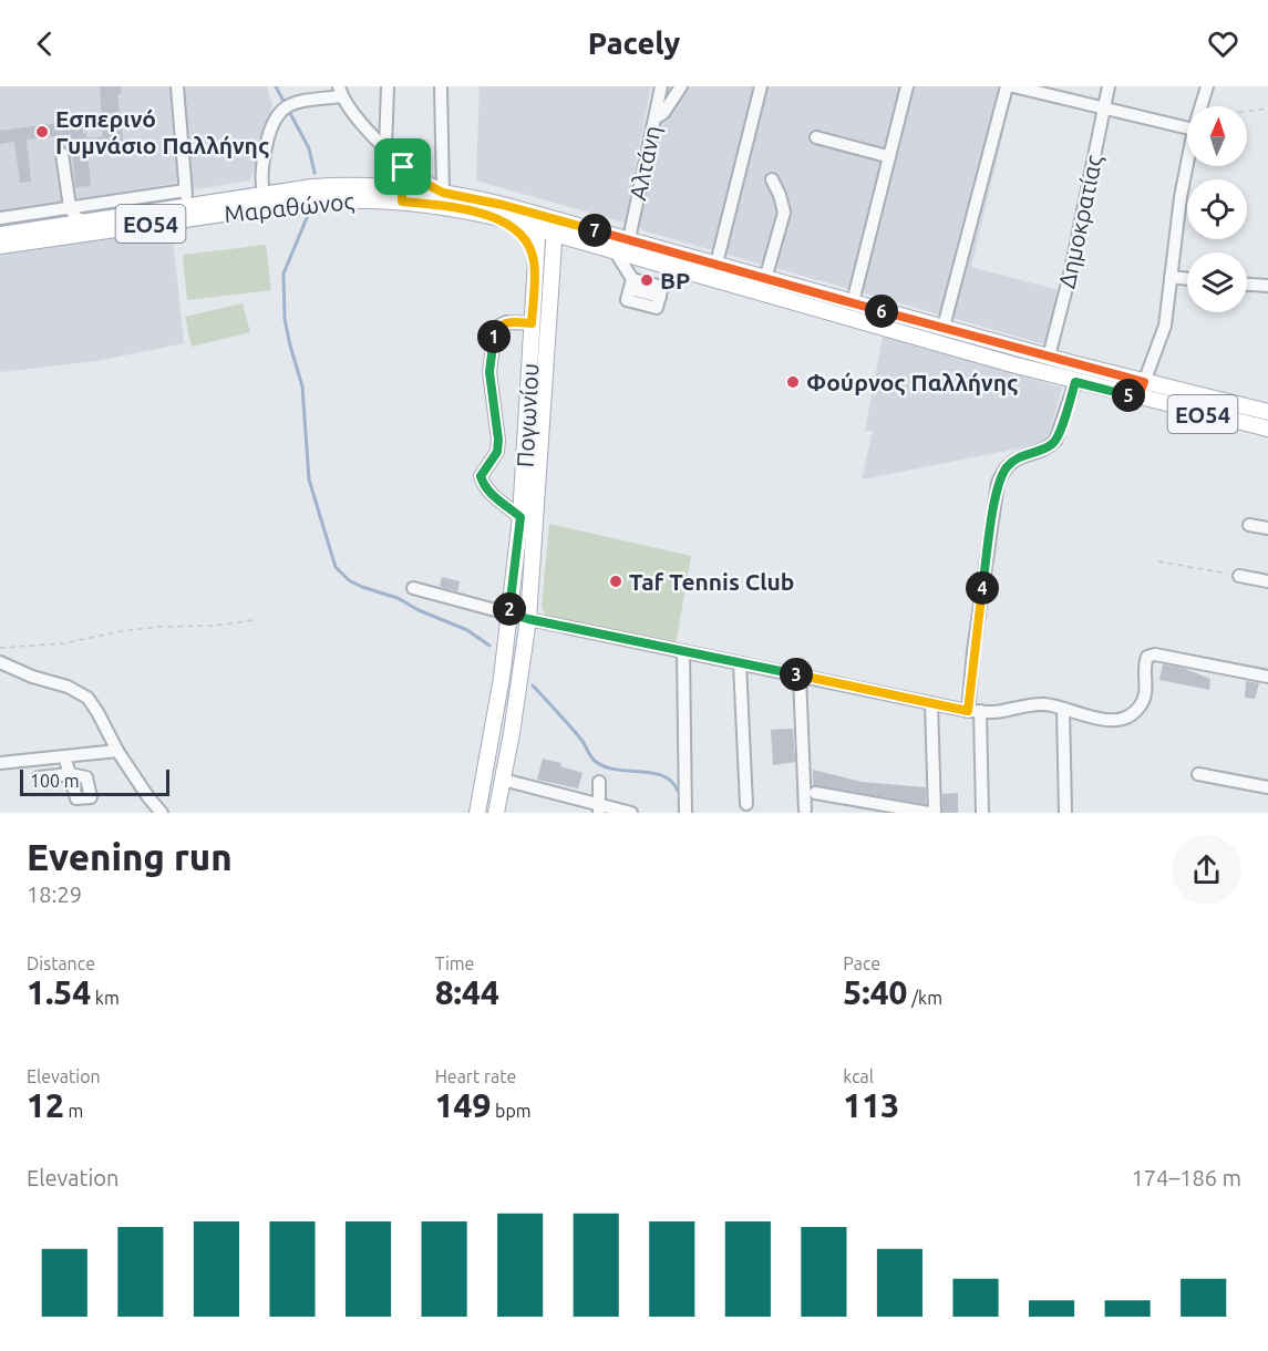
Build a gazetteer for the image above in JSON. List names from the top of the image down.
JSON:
{
  "streets": {
    "main road": ["Μαραθώνος", "ΕΟ54", "Πογωνίου"],
    "street": ["Αλτάνη", "Δημοκρατίας"]
  },
  "crossings": [
    ["Αλτάνη", "Μαραθώνος"],
    ["Μαραθώνος", "Δημοκρατίας"],
    ["Μαραθώνος", "Πογωνίου"]
  ],
  "places": [
    "Εσπερινό Γυμνάσιο Παλλήνης",
    "BP",
    "Φούρνος Παλλήνης",
    "Taf Tennis Club"
  ],
  "scale_bar": "100 m",
  "north": "top",
  "page": {
    "header": "Pacely",
    "pins": [
      "7",
      "6",
      "1",
      "5",
      "4",
      "2",
      "3"
    ],
    "scale": "100 m",
    "heading": ["Evening run", "18:29"],
    "stats": [
      ["Distance", "1.54 km"],
      ["Time", "8:44"],
      ["Pace", "5:40 /km"],
      ["Elevation", "12 m"],
      ["Heart rate", "149 bpm"],
      ["kcal", "113"]
    ],
    "chart": ["Elevation", "174–186 m"]
  }
}
